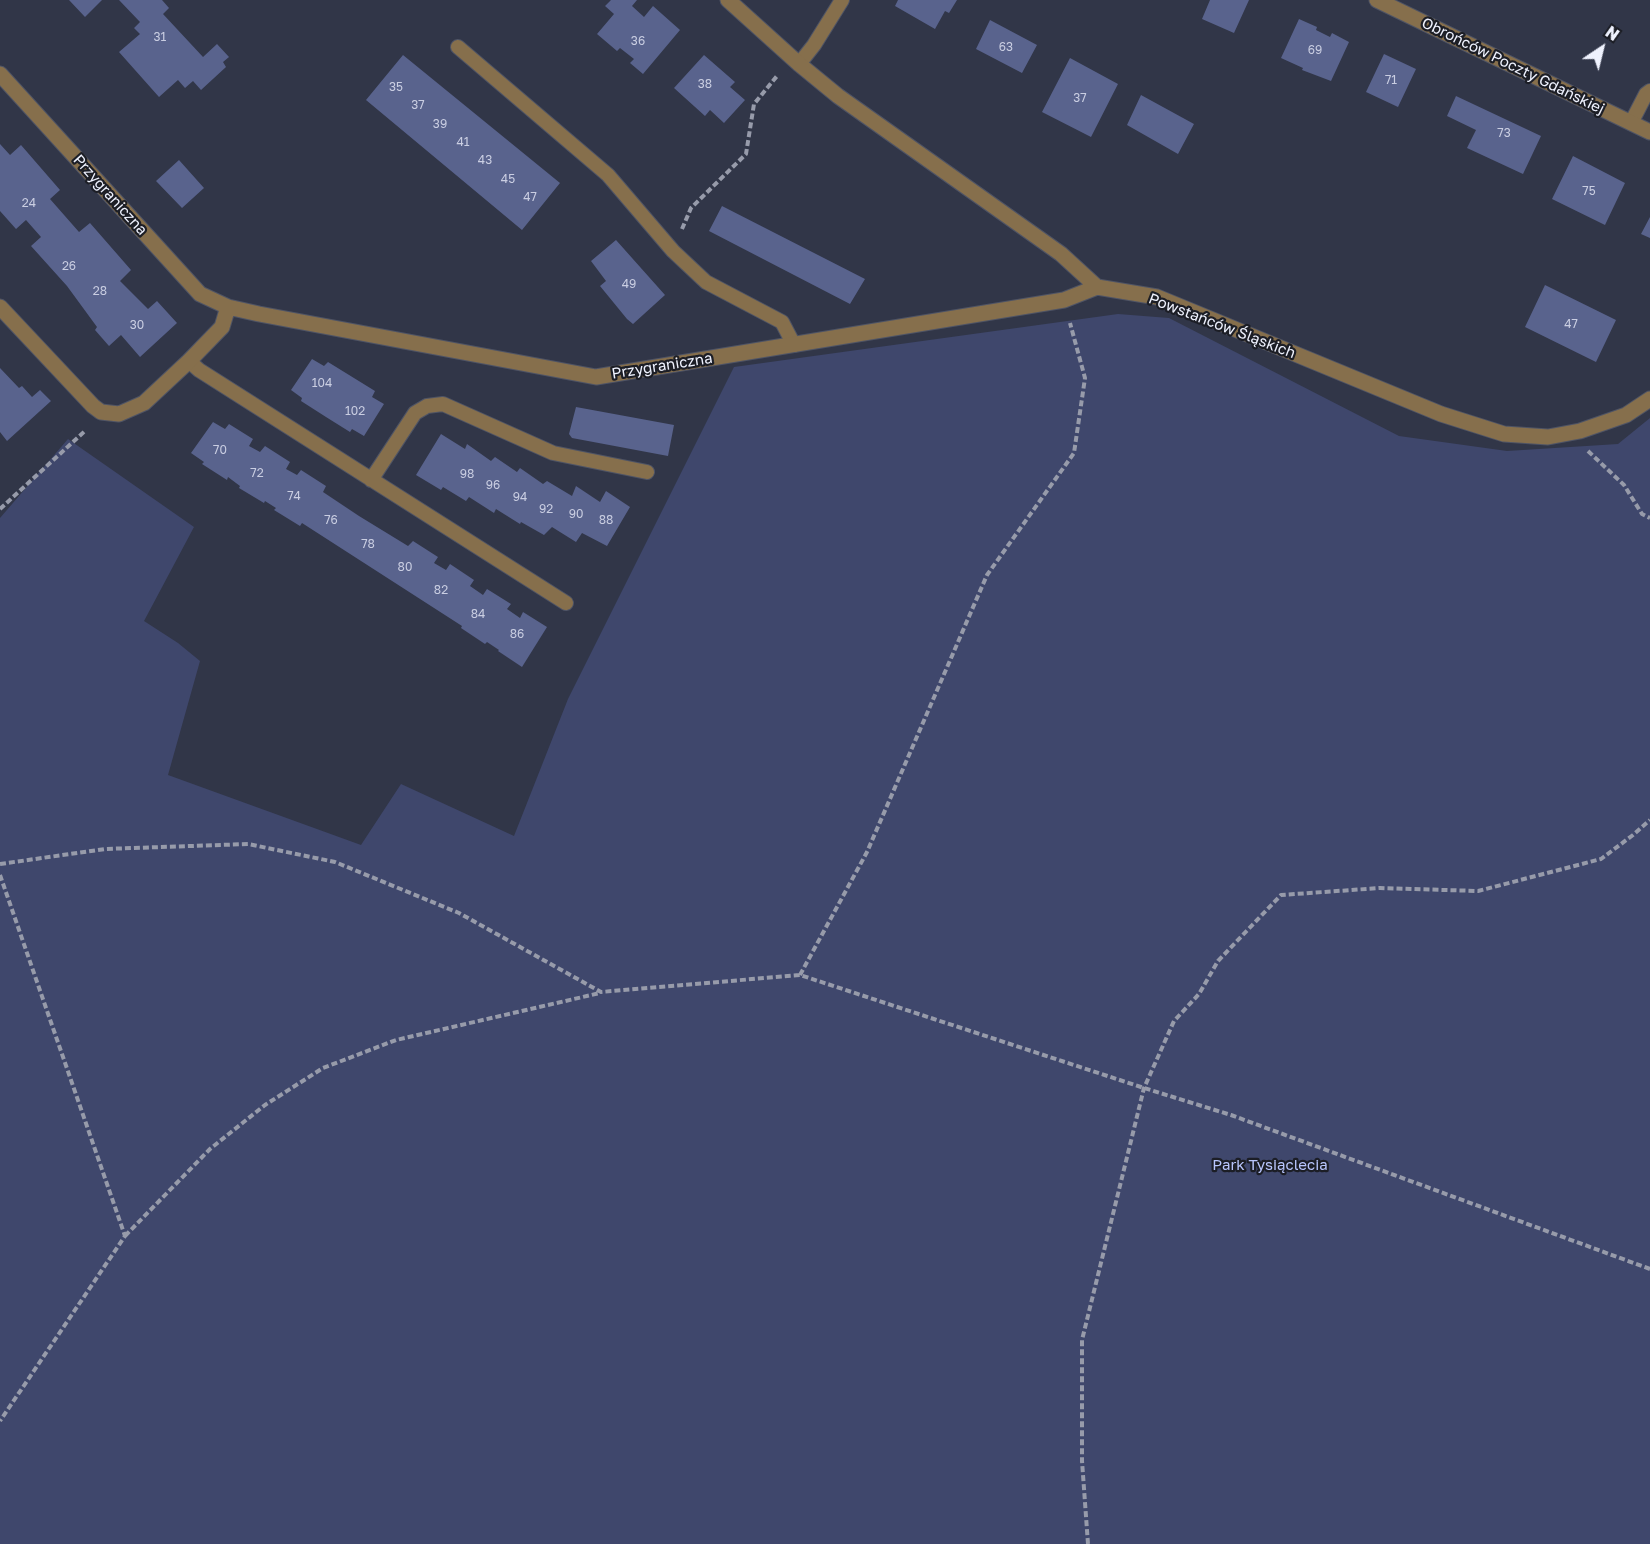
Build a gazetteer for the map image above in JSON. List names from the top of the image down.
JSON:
{
  "streets": {
    "street": ["Obrońców Poczty Gdańskiej", "Przygraniczna", "Powstańców Śląskich"]
  },
  "crossings": [
    ["Przygraniczna", "Powstańców Śląskich"]
  ],
  "parks": ["Park Tysiąclecia"],
  "house_numbers": [
    "31",
    "36",
    "63",
    "69",
    "71",
    "38",
    "35",
    "37",
    "37",
    "39",
    "73",
    "41",
    "43",
    "45",
    "75",
    "47",
    "24",
    "26",
    "49",
    "28",
    "47",
    "30",
    "104",
    "102",
    "70",
    "72",
    "98",
    "96",
    "74",
    "94",
    "92",
    "90",
    "76",
    "88",
    "78",
    "80",
    "82",
    "84",
    "86"
  ],
  "north": "top right"
}
